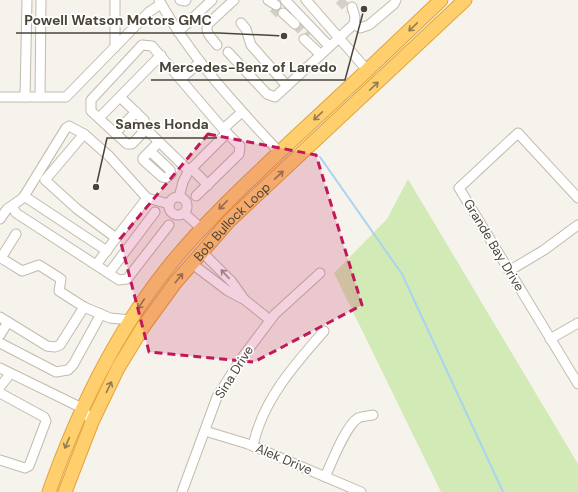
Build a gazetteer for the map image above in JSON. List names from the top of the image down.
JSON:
{
  "streets": {
    "highway": ["Bob Bullock Loop"],
    "street": ["Grande Bay Drive", "Sina Drive", "Alek Drive"]
  },
  "crossings": [
    ["Sina Drive", "Alek Drive"]
  ],
  "places": ["Mercedes-Benz of Laredo", "Powell Watson Motors GMC", "Sames Honda"]
}
